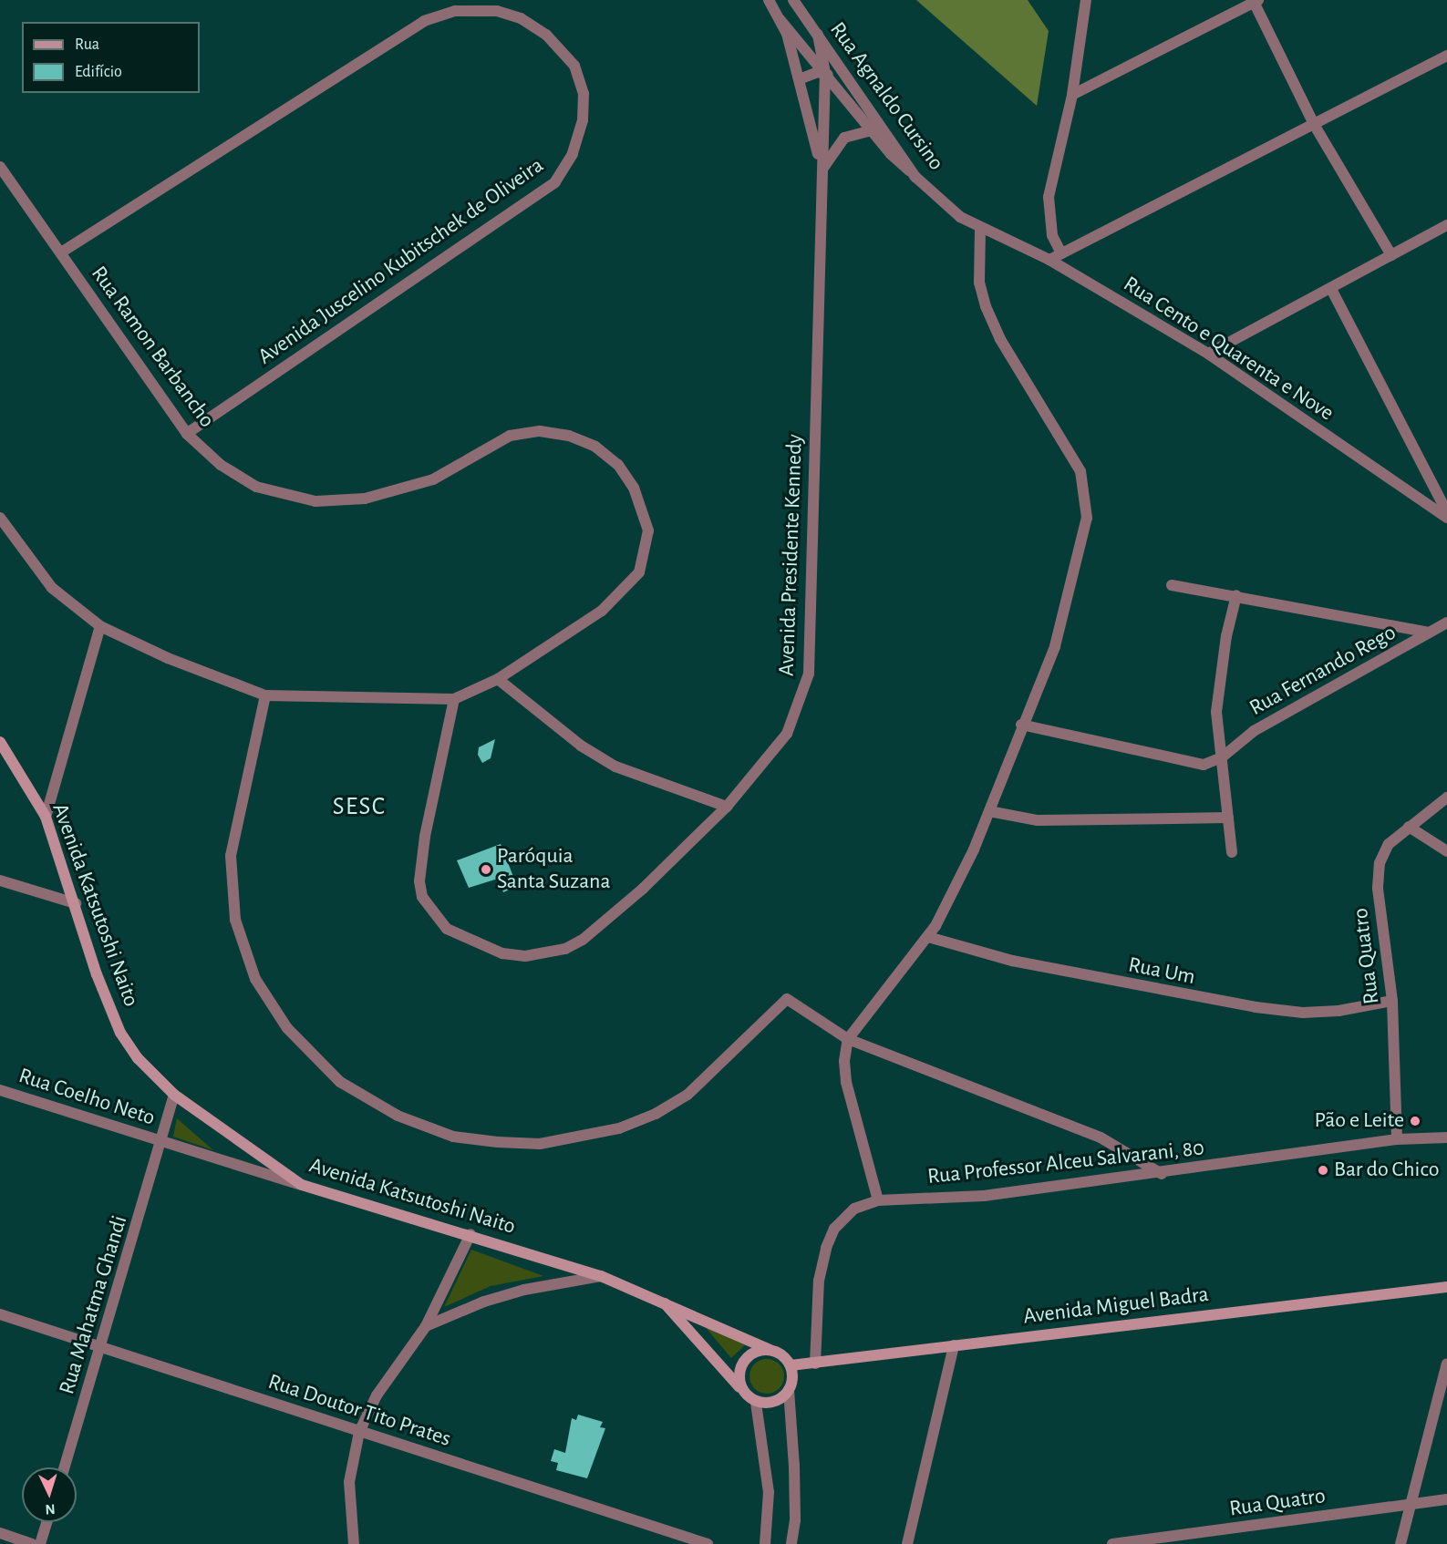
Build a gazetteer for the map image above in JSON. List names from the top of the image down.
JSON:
{
  "streets": {
    "main road": ["Avenida Katsutoshi Naito", "Avenida Miguel Badra"],
    "street": [
      "Rua Agnaldo Cursino",
      "Avenida Juscelino Kubitschek de Oliveira",
      "Rua Ramon Barbancho",
      "Rua Cento e Quarenta e Nove",
      "Avenida Presidente Kennedy",
      "Rua Fernando Rego",
      "Rua Quatro",
      "Rua Um",
      "Rua Coelho Neto",
      "Rua Professor Alceu Salvarani, 80",
      "Rua Mahatma Ghandi",
      "Rua Doutor Tito Prates"
    ]
  },
  "crossings": [
    ["Rua Agnaldo Cursino", "Rua Cento e Quarenta e Nove"],
    ["Rua Agnaldo Cursino", "Avenida Presidente Kennedy"],
    ["Avenida Juscelino Kubitschek de Oliveira", "Rua Ramon Barbancho"],
    ["Avenida Katsutoshi Naito", "Rua Coelho Neto"],
    ["Avenida Katsutoshi Naito", "Rua Mahatma Ghandi"],
    ["Rua Quatro", "Rua Um"],
    ["Rua Quatro", "Rua Professor Alceu Salvarani, 80"],
    ["Rua Coelho Neto", "Rua Mahatma Ghandi"],
    ["Rua Professor Alceu Salvarani, 80", "Avenida Miguel Badra"],
    ["Rua Mahatma Ghandi", "Rua Doutor Tito Prates"]
  ],
  "districts": ["SESC"],
  "places": ["Paróquia Santa Suzana", "Pão e Leite", "Bar do Chico"],
  "legend": ["Rua", "Edifício"],
  "north": "bottom"
}
